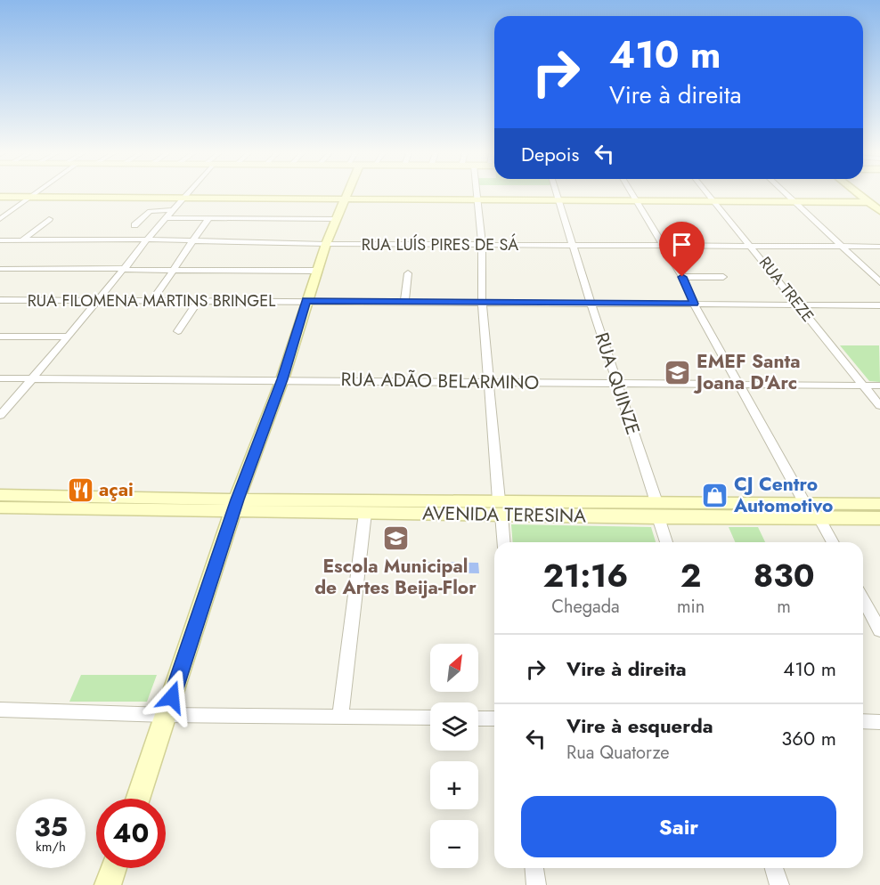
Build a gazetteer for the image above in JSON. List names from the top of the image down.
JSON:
{
  "streets": {
    "main road": ["AVENIDA TERESINA"],
    "street": [
      "RUA LUÍS PIRES DE SÁ",
      "RUA TREZE",
      "RUA FILOMENA MARTINS BRINGEL",
      "RUA ADÃO BELARMINO",
      "RUA QUINZE"
    ]
  },
  "crossings": [
    ["RUA LUÍS PIRES DE SÁ", "RUA TREZE"],
    ["RUA LUÍS PIRES DE SÁ", "RUA QUINZE"],
    ["RUA TREZE", "RUA FILOMENA MARTINS BRINGEL"],
    ["RUA TREZE", "RUA ADÃO BELARMINO"],
    ["RUA FILOMENA MARTINS BRINGEL", "RUA QUINZE"],
    ["RUA ADÃO BELARMINO", "RUA QUINZE"],
    ["RUA QUINZE", "AVENIDA TERESINA"]
  ],
  "places": {
    "school or university": ["EMEF Santa Joana D'Arc", "Escola Municipal de Artes Beija-Flor"],
    "restaurant": ["açai"],
    "shop": ["CJ Centro Automotivo"]
  },
  "north": "top right",
  "page": {
    "turn": ["410 m", "Vire à direita"],
    "then": "Depois",
    "eta": [
      "21:16",
      "Chegada",
      "2",
      "min",
      "830",
      "m"
    ],
    "list": [
      {
        "name": "Vire à direita",
        "value": "410 m"
      },
      {
        "name": "Vire à esquerda",
        "note": "Rua Quatorze",
        "value": "360 m"
      }
    ],
    "map_buttons": ["+", "−"],
    "buttons": "Sair",
    "speed": "35 km/h",
    "limit": "40"
  }
}
